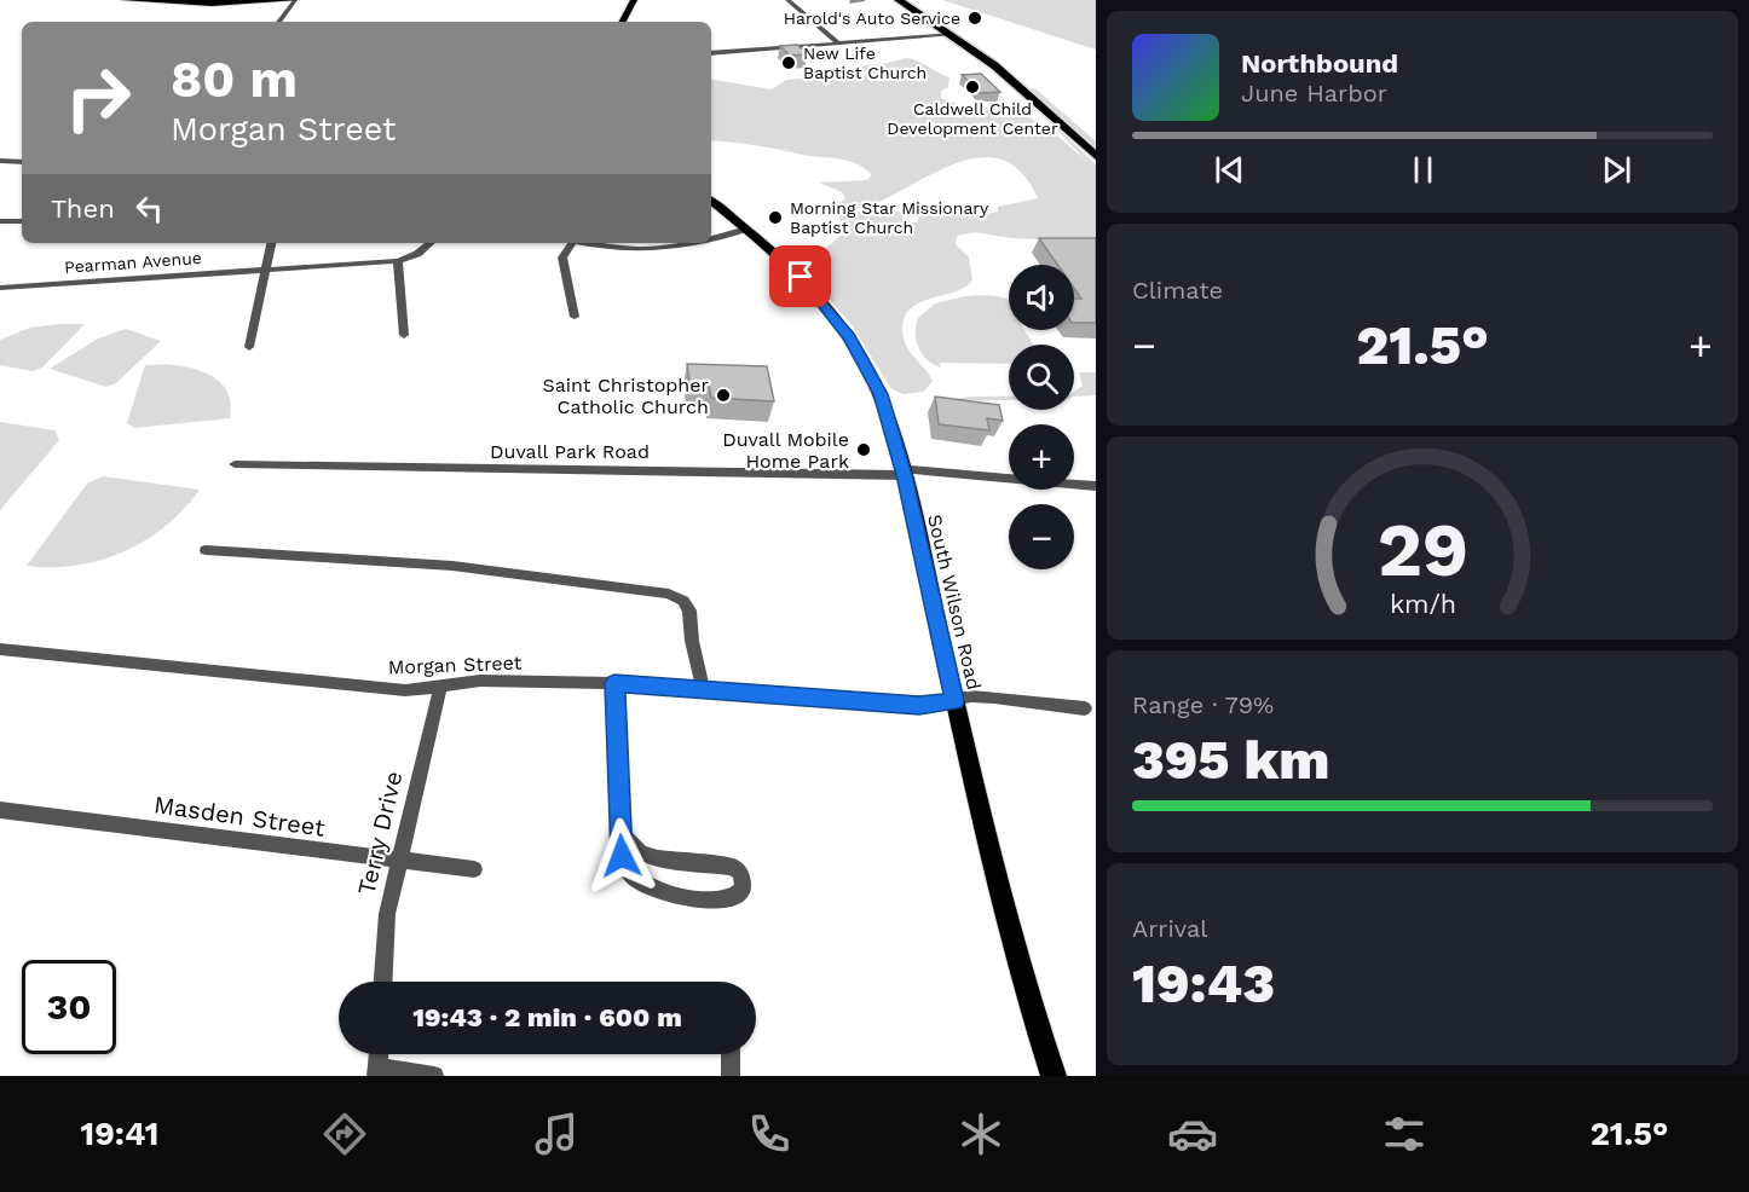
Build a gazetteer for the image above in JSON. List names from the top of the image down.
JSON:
{
  "streets": {
    "main road": ["South Wilson Road"],
    "street": [
      "Pearman Avenue",
      "Duvall Park Road",
      "Morgan Street",
      "Masden Street",
      "Terry Drive"
    ]
  },
  "crossings": [
    ["Duvall Park Road", "South Wilson Road"],
    ["South Wilson Road", "Morgan Street"],
    ["Morgan Street", "Terry Drive"],
    ["Masden Street", "Terry Drive"]
  ],
  "places": [
    "Harold's Auto Service",
    "New Life Baptist Church",
    "Caldwell Child Development Center",
    "Morning Star Missionary Baptist Church",
    "Saint Christopher Catholic Church",
    "Duvall Mobile Home Park"
  ],
  "page": {
    "turn": ["80 m", "Morgan Street"],
    "song": ["Northbound", "June Harbor"],
    "then": "Then",
    "tile": [
      "Climate",
      ["Range · 79%", "395 km"],
      ["Arrival", "19:43"]
    ],
    "map_buttons": ["+", "−"],
    "heat": ["−", "21.5°", "+"],
    "limit": "30",
    "trip": "19:43 · 2 min · 600 m",
    "tabs": ["19:41", "21.5°"],
    "gauge": ["29", "km/h"]
  }
}
